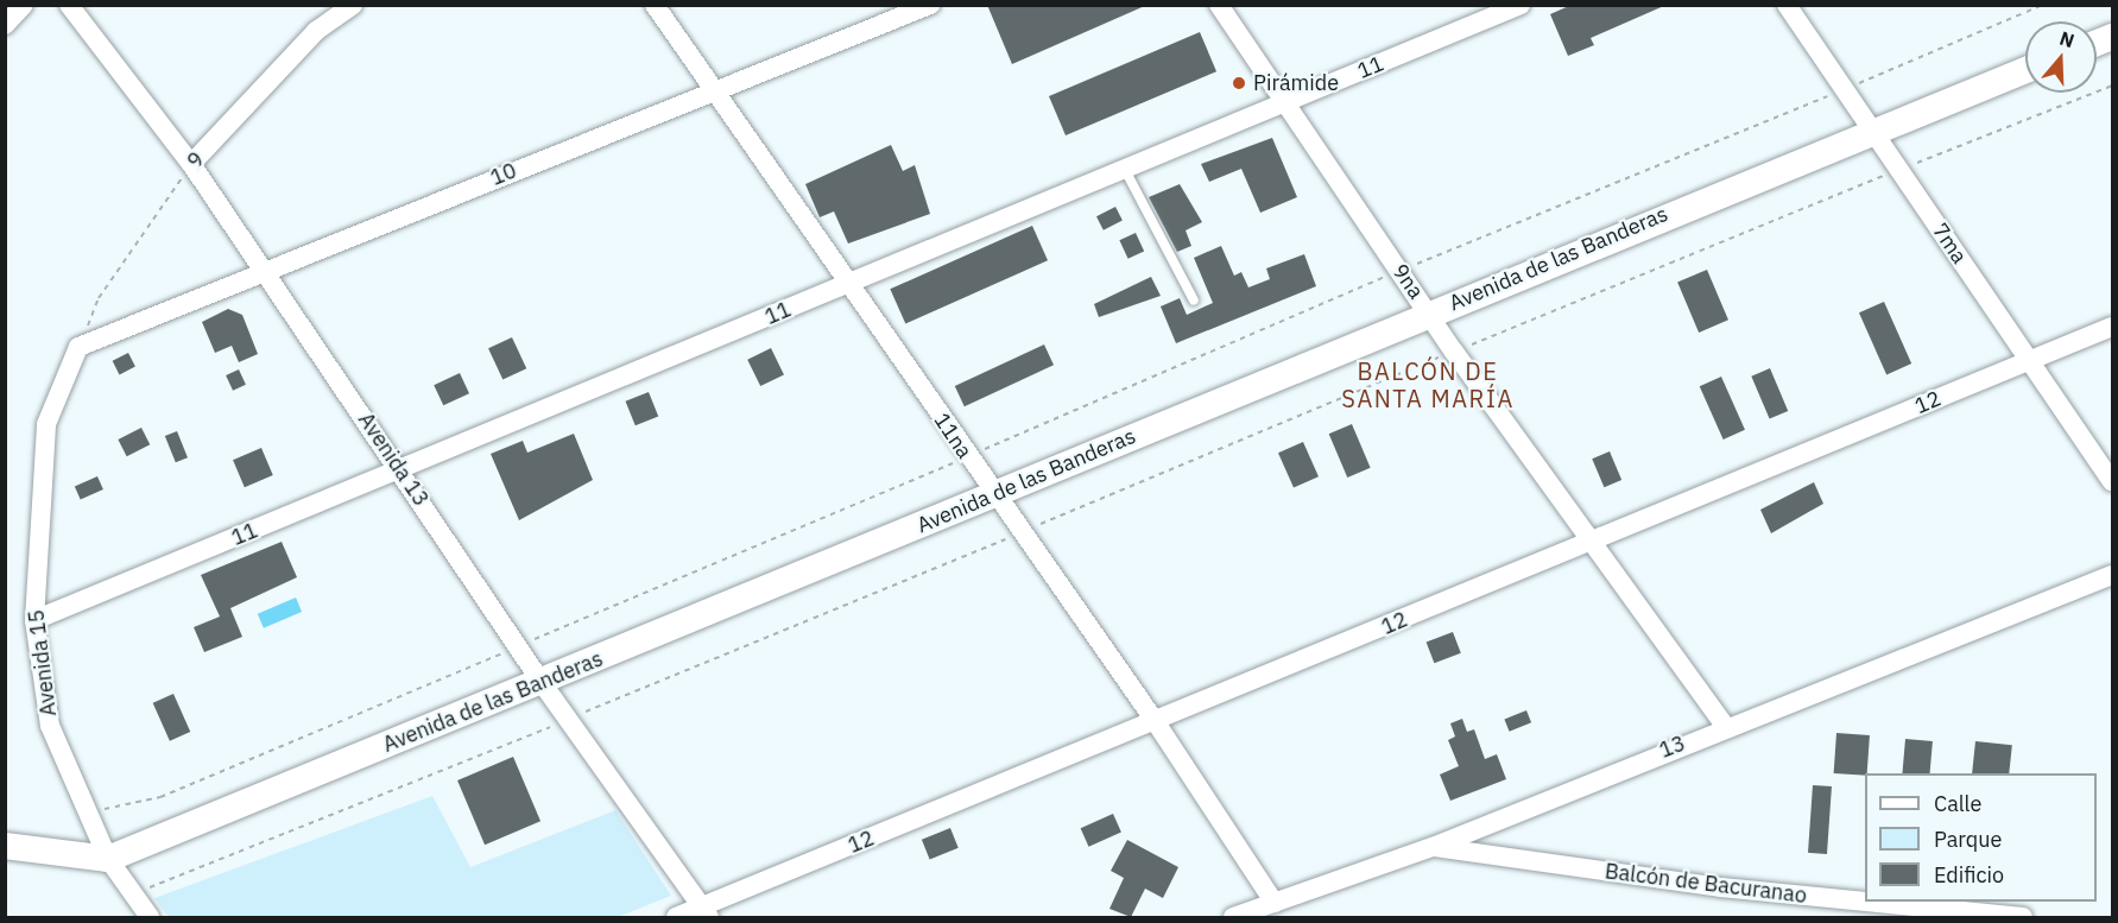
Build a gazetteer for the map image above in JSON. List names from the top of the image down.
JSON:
{
  "streets": {
    "street": [
      "11",
      "9",
      "10",
      "7ma",
      "Avenida de las Banderas",
      "9na",
      "12",
      "11na",
      "Avenida 13",
      "Avenida 15",
      "13",
      "Balcón de Bacuranao"
    ]
  },
  "crossings": [
    ["11", "9na"],
    ["11", "11na"],
    ["11", "Avenida 13"],
    ["11", "Avenida 15"],
    ["9", "10"],
    ["9", "Avenida 13"],
    ["9", "Avenida 15"],
    ["10", "11na"],
    ["10", "Avenida 13"],
    ["10", "Avenida 15"],
    ["7ma", "Avenida de las Banderas"],
    ["7ma", "12"],
    ["Avenida de las Banderas", "9na"],
    ["Avenida de las Banderas", "11na"],
    ["Avenida de las Banderas", "Avenida 13"],
    ["Avenida de las Banderas", "Avenida 15"],
    ["9na", "12"],
    ["9na", "13"],
    ["12", "11na"],
    ["12", "Avenida 13"],
    ["11na", "13"],
    ["13", "Balcón de Bacuranao"]
  ],
  "districts": ["BALCÓN DE SANTA MARÍA"],
  "places": ["Pirámide"],
  "legend": ["Calle", "Parque", "Edificio"],
  "north": "top"
}
